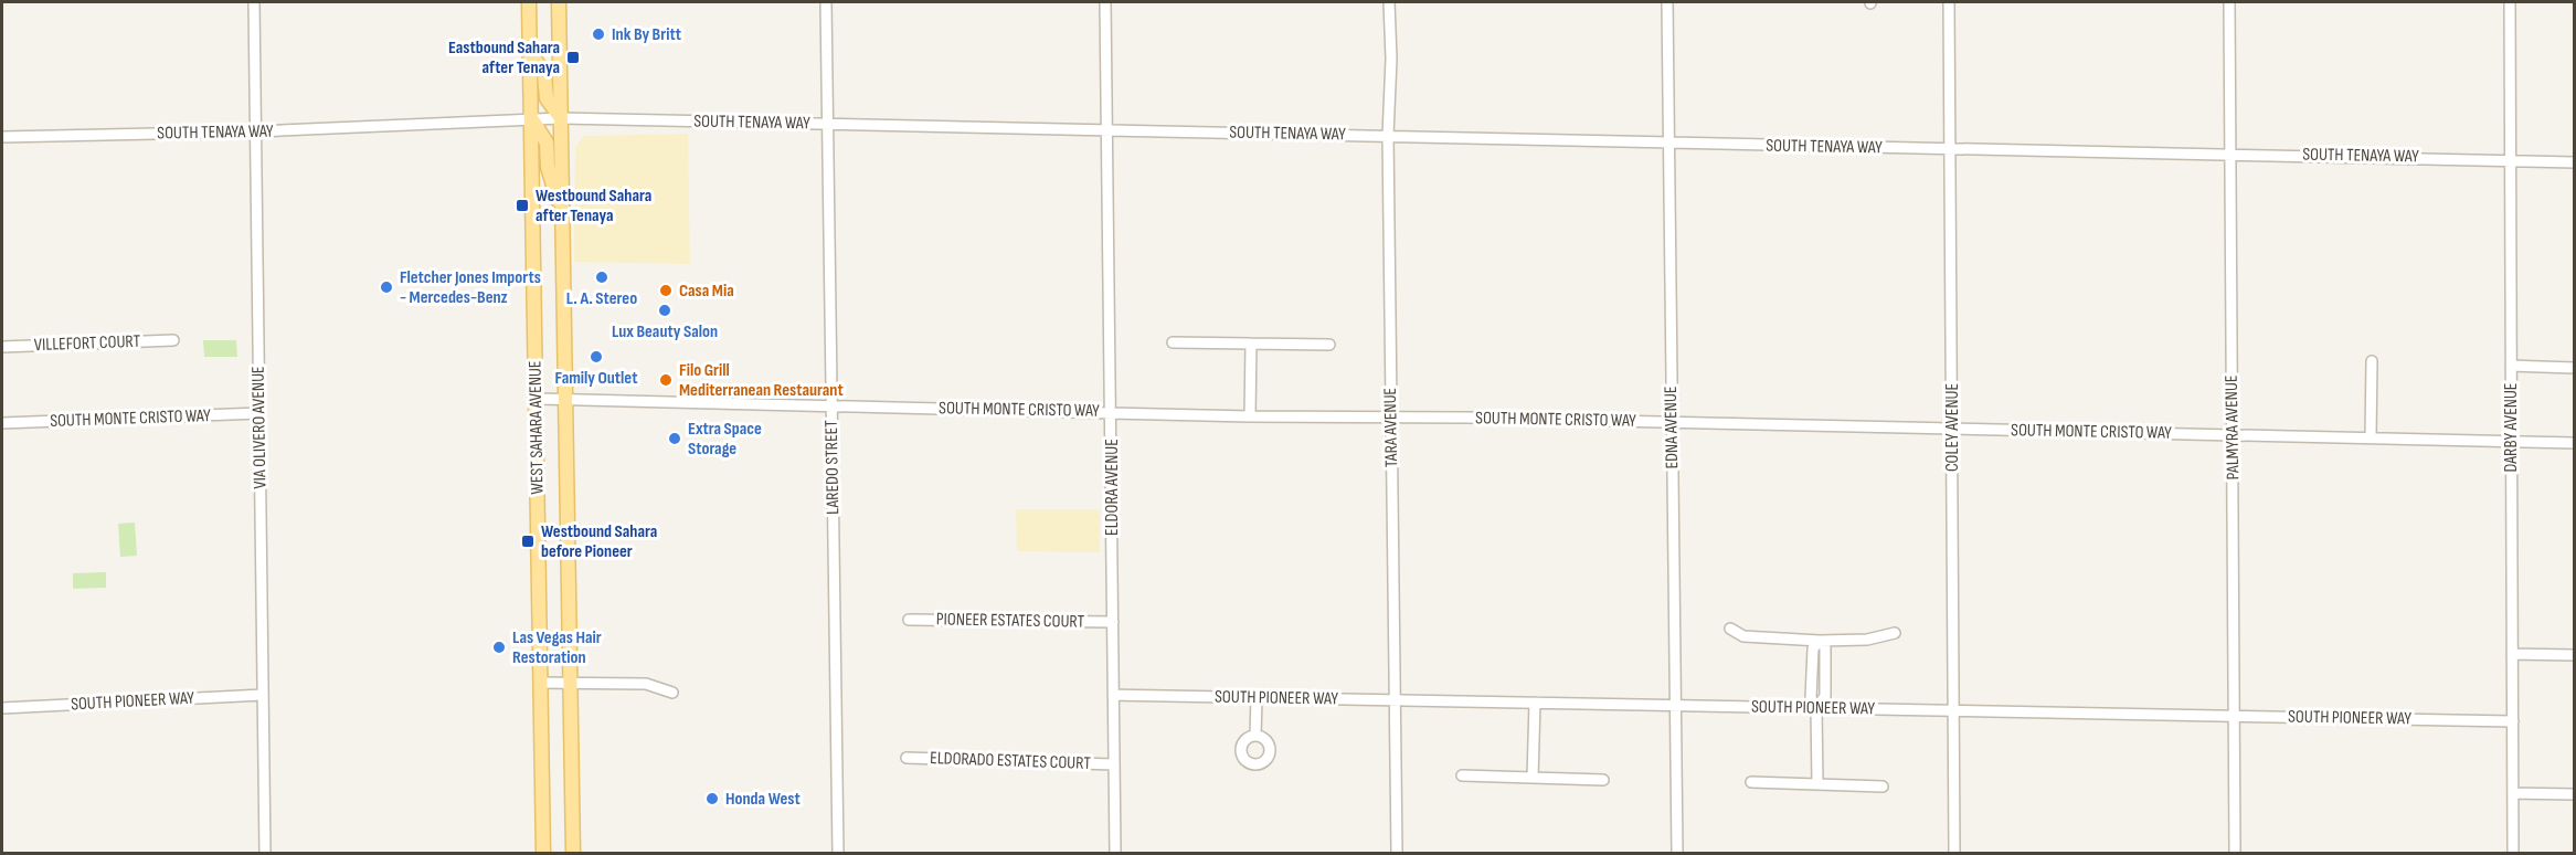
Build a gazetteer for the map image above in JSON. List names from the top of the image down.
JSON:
{
  "streets": {
    "main road": ["WEST SAHARA AVENUE"],
    "street": [
      "SOUTH TENAYA WAY",
      "VILLEFORT COURT",
      "SOUTH MONTE CRISTO WAY",
      "VIA OLIVERO AVENUE",
      "TARA AVENUE",
      "EDNA AVENUE",
      "COLEY AVENUE",
      "PALMYRA AVENUE",
      "DARBY AVENUE",
      "LAREDO STREET",
      "ELDORA AVENUE",
      "PIONEER ESTATES COURT",
      "SOUTH PIONEER WAY",
      "ELDORADO ESTATES COURT"
    ]
  },
  "crossings": [
    ["SOUTH TENAYA WAY", "VIA OLIVERO AVENUE"],
    ["SOUTH TENAYA WAY", "WEST SAHARA AVENUE"],
    ["SOUTH TENAYA WAY", "TARA AVENUE"],
    ["SOUTH TENAYA WAY", "EDNA AVENUE"],
    ["SOUTH TENAYA WAY", "COLEY AVENUE"],
    ["SOUTH TENAYA WAY", "PALMYRA AVENUE"],
    ["SOUTH TENAYA WAY", "DARBY AVENUE"],
    ["SOUTH TENAYA WAY", "LAREDO STREET"],
    ["SOUTH TENAYA WAY", "ELDORA AVENUE"],
    ["SOUTH MONTE CRISTO WAY", "VIA OLIVERO AVENUE"],
    ["SOUTH MONTE CRISTO WAY", "WEST SAHARA AVENUE"],
    ["SOUTH MONTE CRISTO WAY", "TARA AVENUE"],
    ["SOUTH MONTE CRISTO WAY", "EDNA AVENUE"],
    ["SOUTH MONTE CRISTO WAY", "COLEY AVENUE"],
    ["SOUTH MONTE CRISTO WAY", "PALMYRA AVENUE"],
    ["SOUTH MONTE CRISTO WAY", "DARBY AVENUE"],
    ["SOUTH MONTE CRISTO WAY", "LAREDO STREET"],
    ["SOUTH MONTE CRISTO WAY", "ELDORA AVENUE"],
    ["VIA OLIVERO AVENUE", "SOUTH PIONEER WAY"],
    ["TARA AVENUE", "SOUTH PIONEER WAY"],
    ["EDNA AVENUE", "SOUTH PIONEER WAY"],
    ["COLEY AVENUE", "SOUTH PIONEER WAY"],
    ["PALMYRA AVENUE", "SOUTH PIONEER WAY"],
    ["DARBY AVENUE", "SOUTH PIONEER WAY"],
    ["ELDORA AVENUE", "PIONEER ESTATES COURT"],
    ["ELDORA AVENUE", "SOUTH PIONEER WAY"],
    ["ELDORA AVENUE", "ELDORADO ESTATES COURT"]
  ],
  "places": {
    "other": [
      "Ink By Britt",
      "L. A. Stereo",
      "Fletcher Jones Imports - Mercedes-Benz",
      "Casa Mia",
      "Lux Beauty Salon",
      "Family Outlet",
      "Filo Grill Mediterranean Restaurant",
      "Extra Space Storage",
      "Las Vegas Hair Restoration",
      "Honda West"
    ],
    "transit": ["Eastbound Sahara after Tenaya", "Westbound Sahara after Tenaya", "Westbound Sahara before Pioneer"]
  }
}
